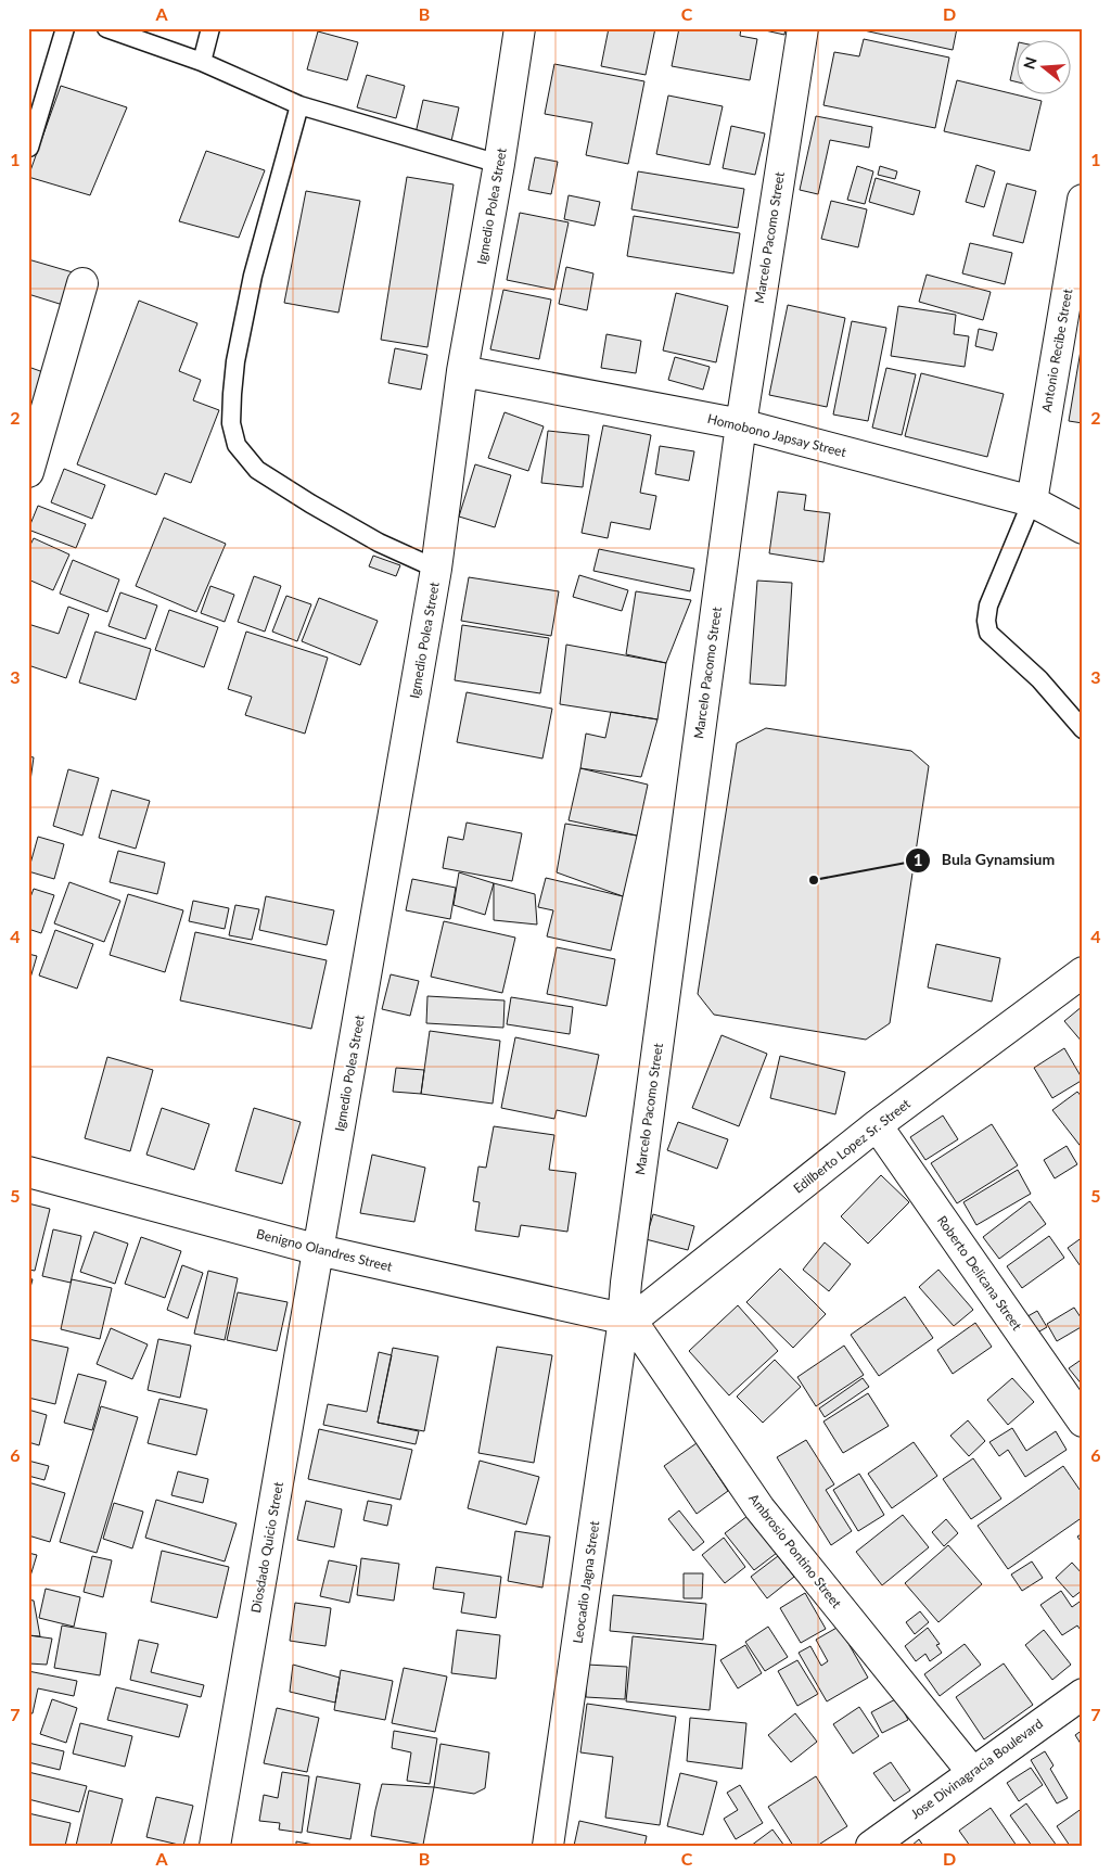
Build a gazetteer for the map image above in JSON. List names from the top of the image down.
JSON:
{
  "streets": {
    "street": [
      "Igmedio Polea Street",
      "Marcelo Pacomo Street",
      "Antonio Recibe Street",
      "Homobono Japsay Street",
      "Edilberto Lopez Sr. Street",
      "Benigno Olandres Street",
      "Roberto Delicana Street",
      "Diosdado Quicio Street",
      "Ambrosio Pontino Street",
      "Leocadio Jagna Street",
      "Jose Divinagracia Boulevard"
    ]
  },
  "crossings": [
    ["Igmedio Polea Street", "Homobono Japsay Street"],
    ["Igmedio Polea Street", "Benigno Olandres Street"],
    ["Igmedio Polea Street", "Diosdado Quicio Street"],
    ["Marcelo Pacomo Street", "Homobono Japsay Street"],
    ["Marcelo Pacomo Street", "Edilberto Lopez Sr. Street"],
    ["Marcelo Pacomo Street", "Benigno Olandres Street"],
    ["Marcelo Pacomo Street", "Ambrosio Pontino Street"],
    ["Marcelo Pacomo Street", "Leocadio Jagna Street"],
    ["Antonio Recibe Street", "Homobono Japsay Street"],
    ["Edilberto Lopez Sr. Street", "Benigno Olandres Street"],
    ["Edilberto Lopez Sr. Street", "Roberto Delicana Street"],
    ["Edilberto Lopez Sr. Street", "Ambrosio Pontino Street"],
    ["Edilberto Lopez Sr. Street", "Leocadio Jagna Street"],
    ["Benigno Olandres Street", "Diosdado Quicio Street"],
    ["Benigno Olandres Street", "Ambrosio Pontino Street"],
    ["Benigno Olandres Street", "Leocadio Jagna Street"],
    ["Ambrosio Pontino Street", "Leocadio Jagna Street"],
    ["Ambrosio Pontino Street", "Jose Divinagracia Boulevard"]
  ],
  "places": ["Bula Gynamsium"],
  "north": "left",
  "grid": {
    "columns": [
      "A",
      "B",
      "C",
      "D"
    ],
    "rows": [
      "1",
      "2",
      "3",
      "4",
      "5",
      "6",
      "7"
    ]
  }
}
